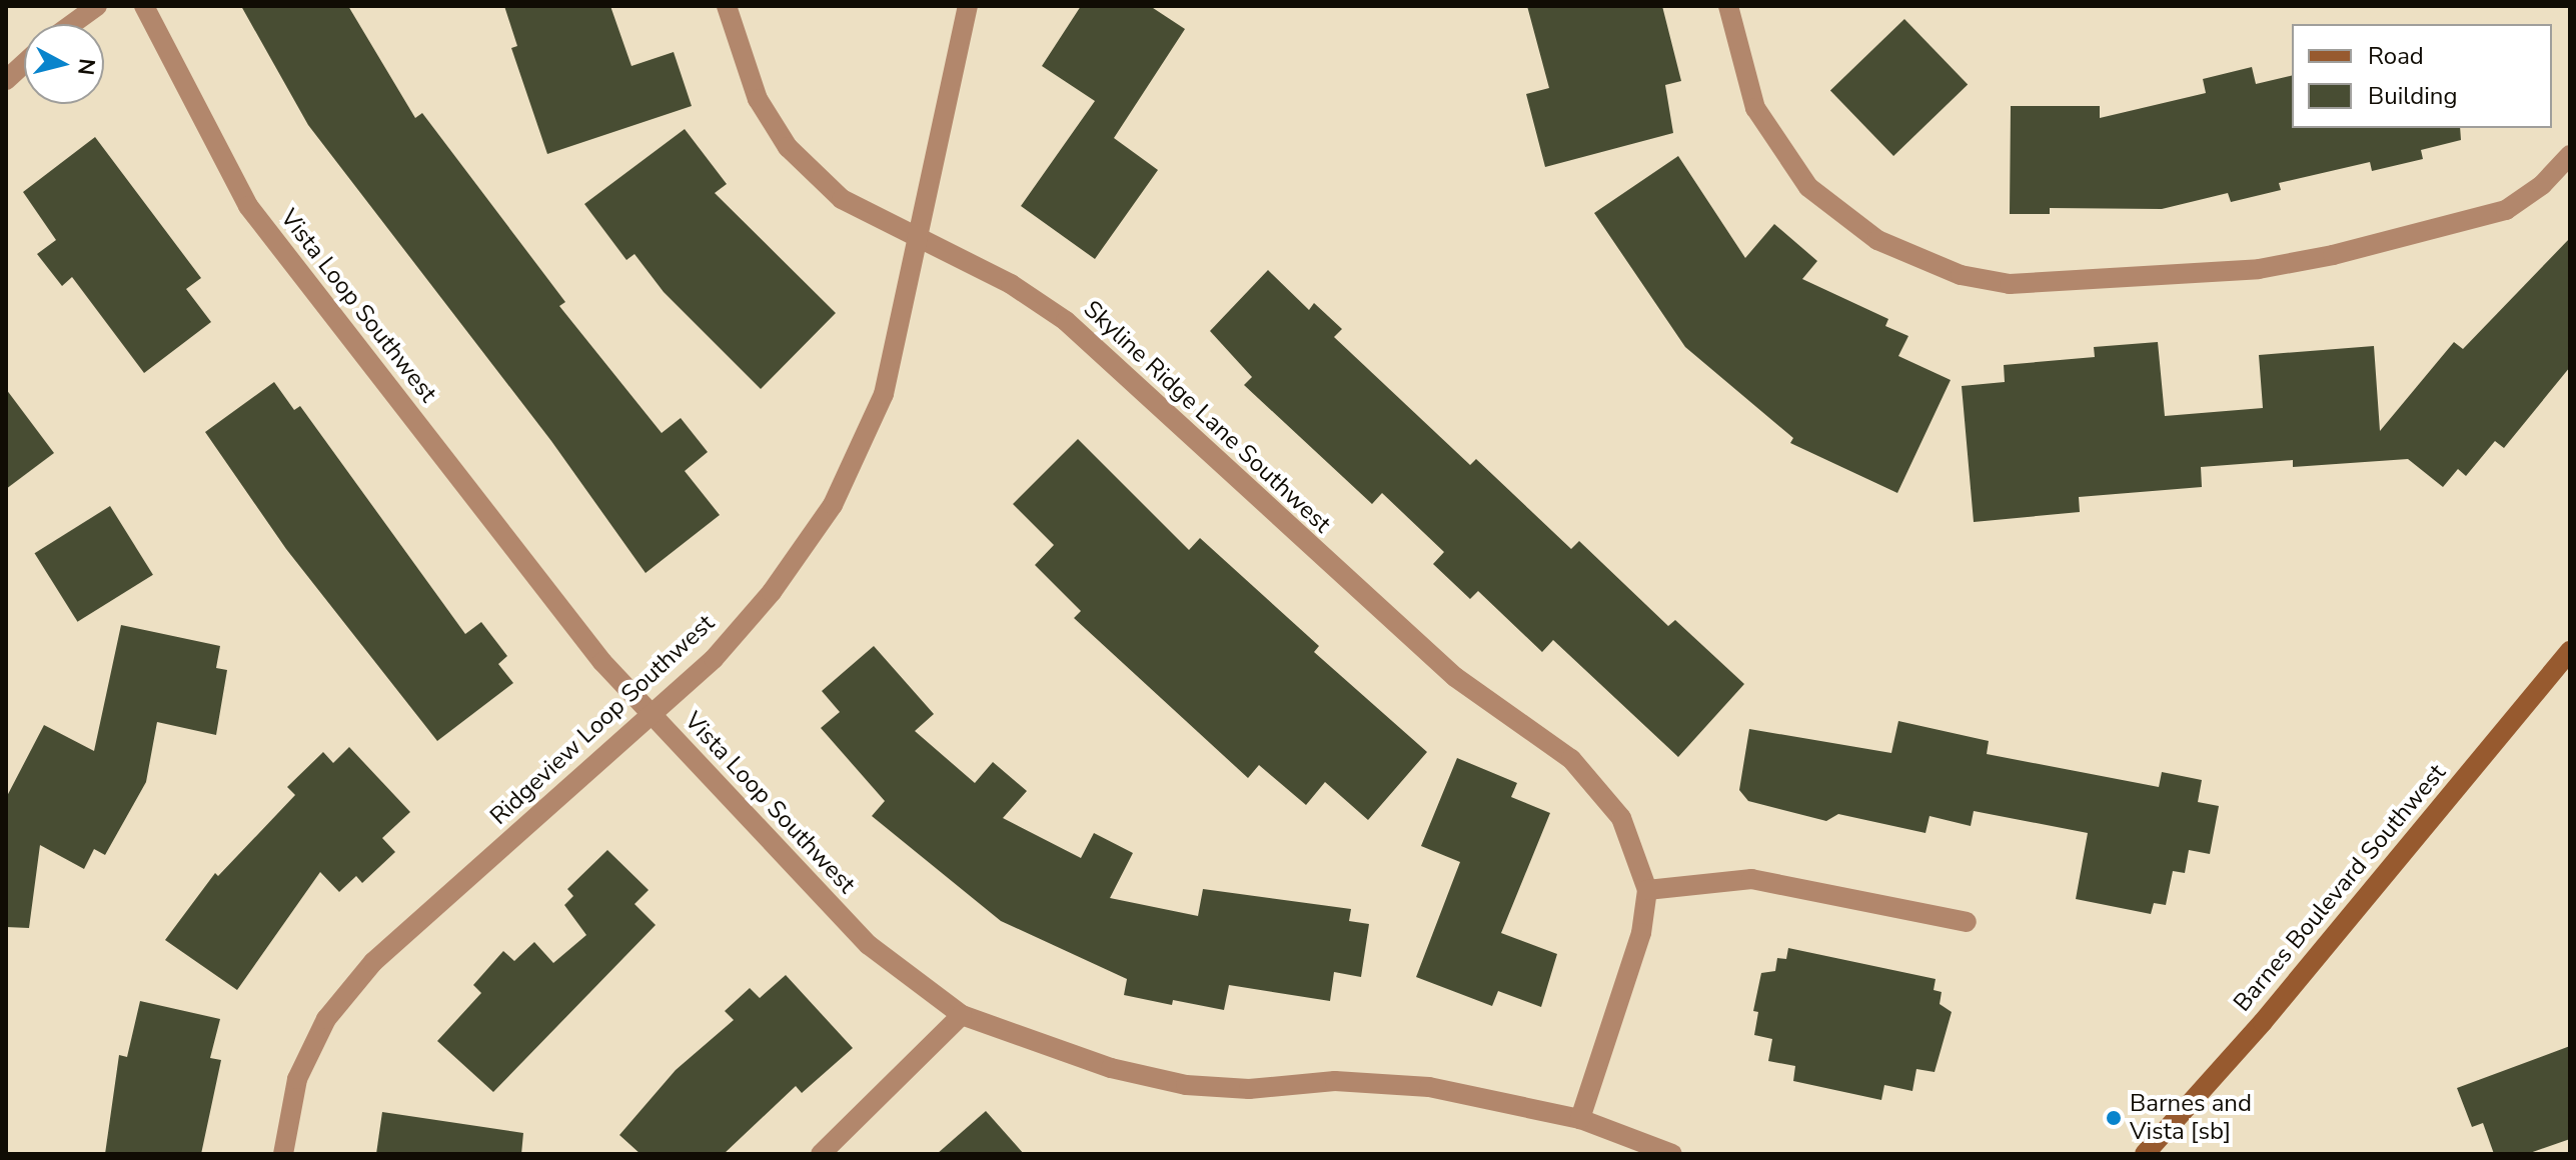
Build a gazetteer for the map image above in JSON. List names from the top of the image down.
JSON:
{
  "streets": {
    "street": [
      "Vista Loop Southwest",
      "Skyline Ridge Lane Southwest",
      "Ridgeview Loop Southwest",
      "Barnes Boulevard Southwest"
    ]
  },
  "crossings": [
    ["Vista Loop Southwest", "Skyline Ridge Lane Southwest"],
    ["Vista Loop Southwest", "Ridgeview Loop Southwest"],
    ["Skyline Ridge Lane Southwest", "Ridgeview Loop Southwest"]
  ],
  "places": ["Barnes and Vista [sb]"],
  "legend": ["Road", "Building"],
  "north": "right"
}
